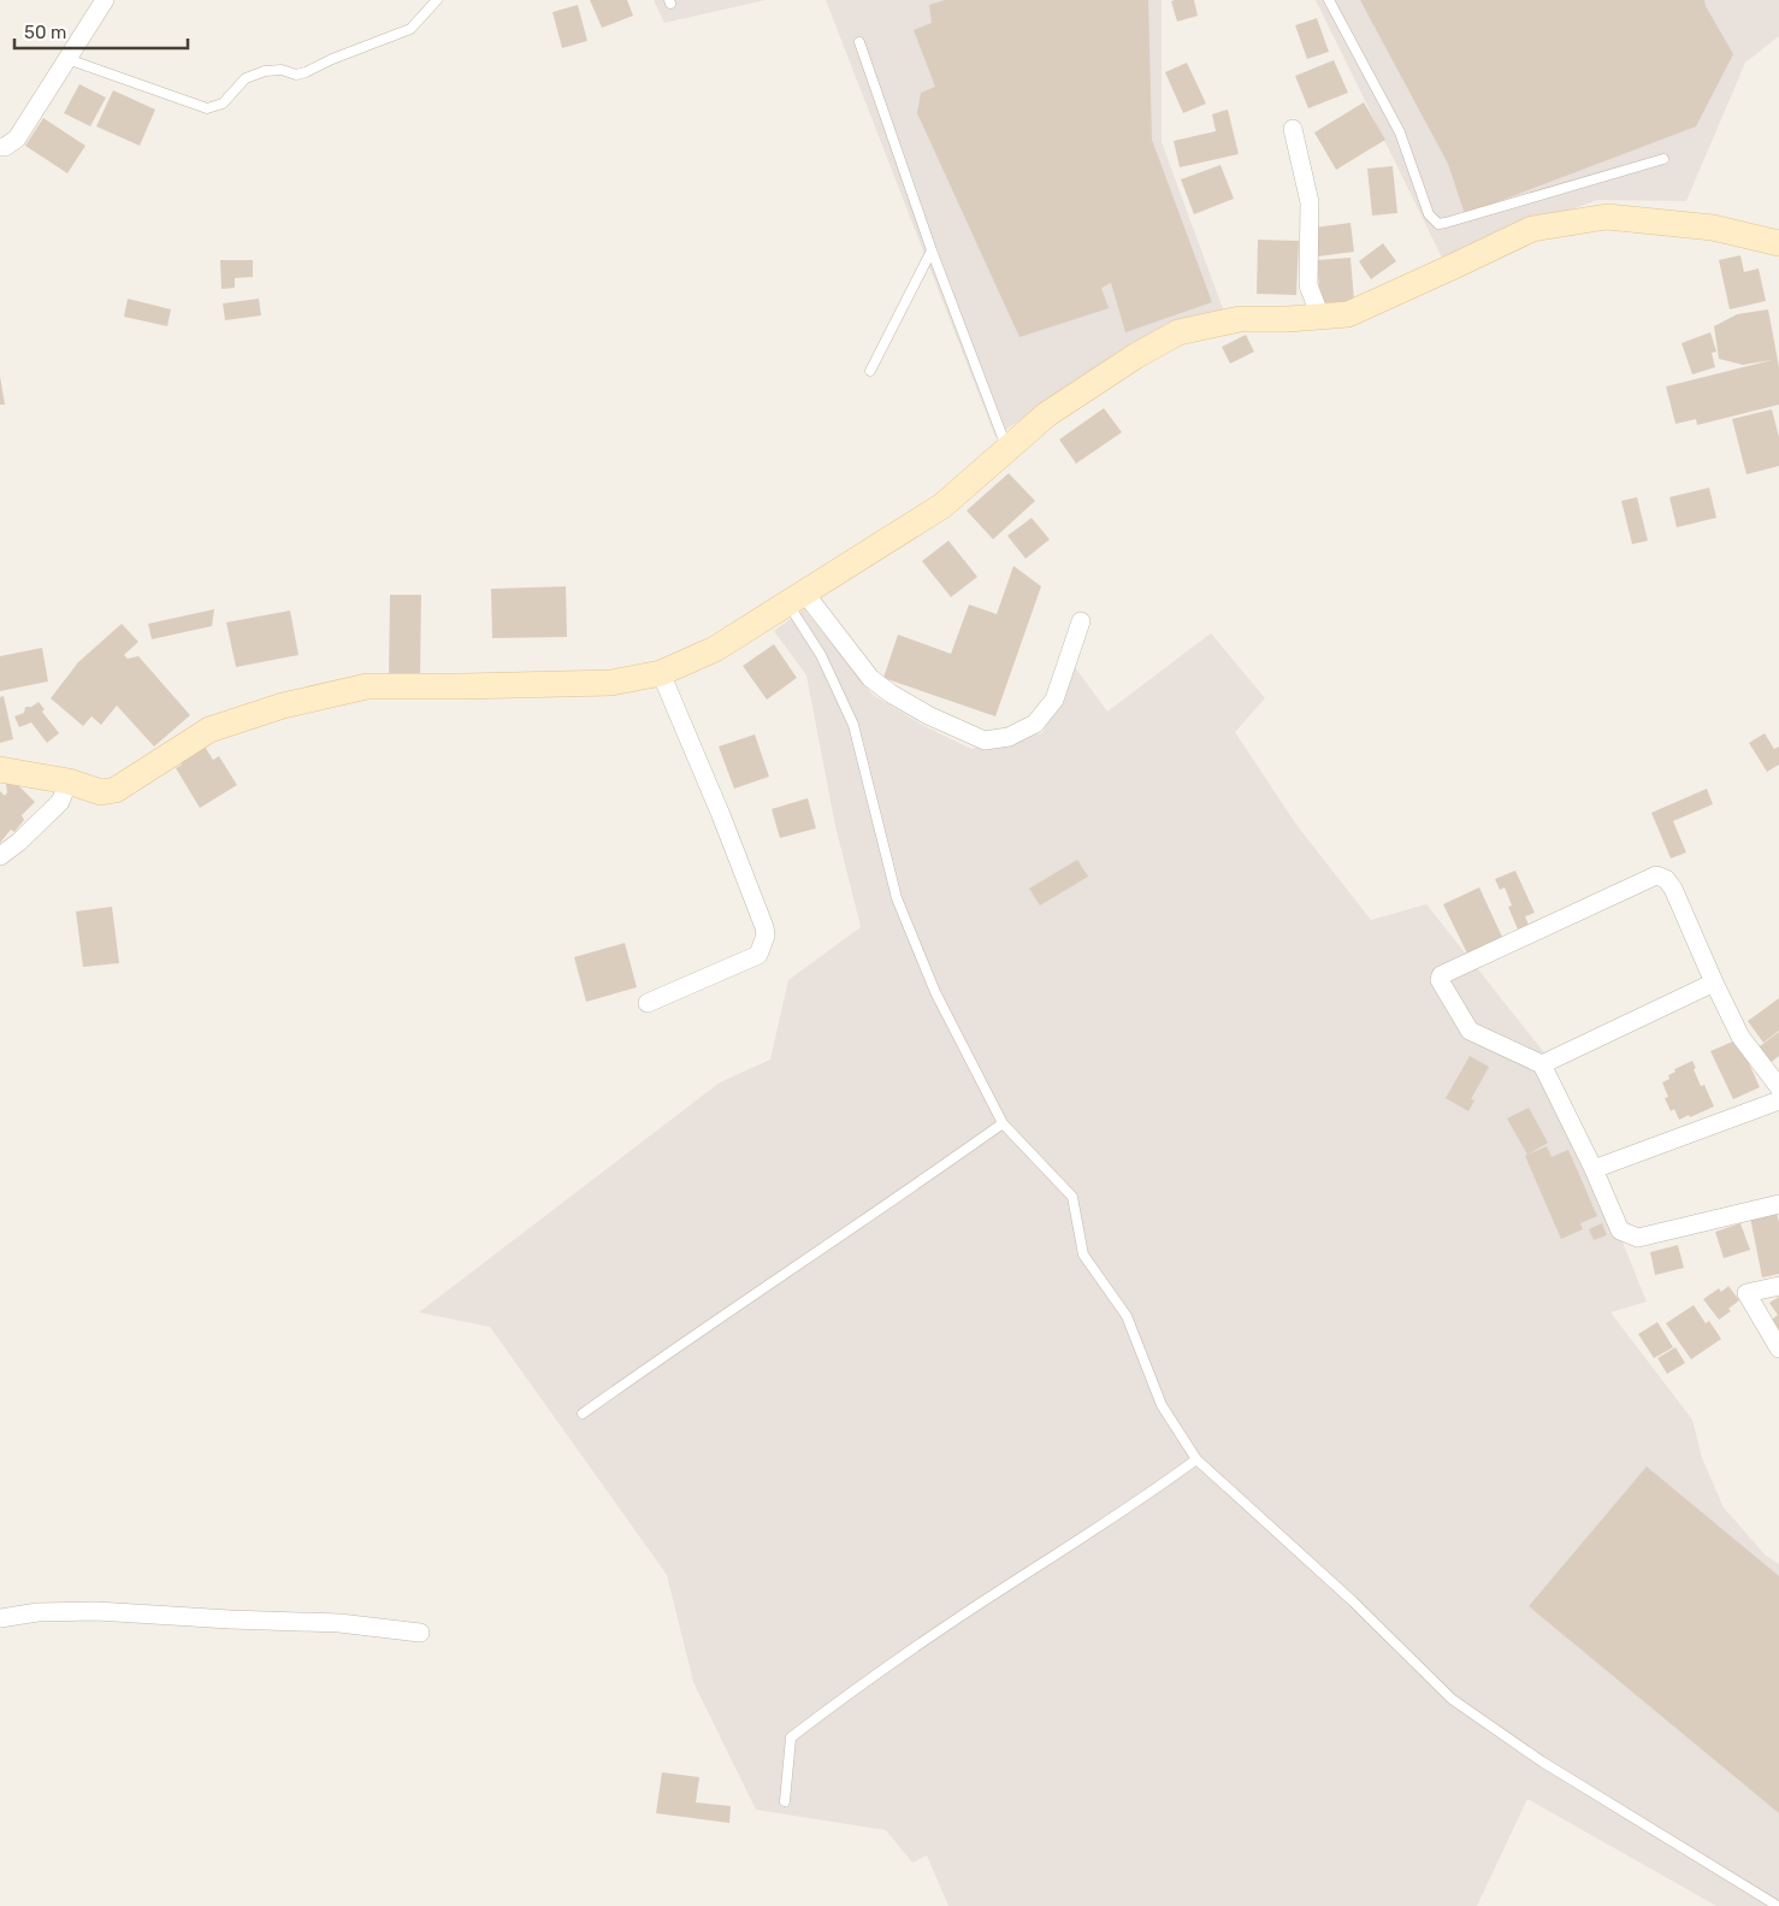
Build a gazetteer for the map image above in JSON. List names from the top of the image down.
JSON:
{
  "scale_bar": "50 m"
}
